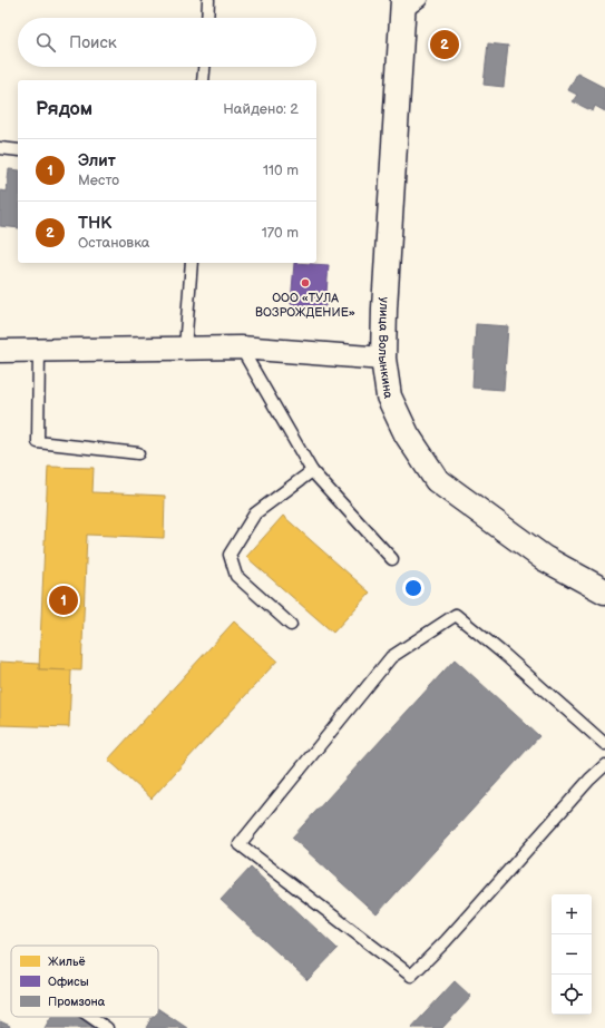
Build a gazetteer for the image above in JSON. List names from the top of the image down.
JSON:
{
  "streets": {
    "street": ["улица Волынкина"]
  },
  "places": ["ООО «ТУЛА ВОЗРОЖДЕНИЕ»"],
  "legend": ["Жильё", "Офисы", "Промзона"],
  "page": {
    "search": "Поиск",
    "pins": ["2", "1"],
    "heading": ["Рядом", "Найдено: 2"],
    "list": [
      {
        "mark": "1",
        "name": "Элит",
        "note": "Место",
        "value": "110 m"
      },
      {
        "mark": "2",
        "name": "ТНК",
        "note": "Остановка",
        "value": "170 m"
      }
    ],
    "map_buttons": ["+", "−"]
  }
}
